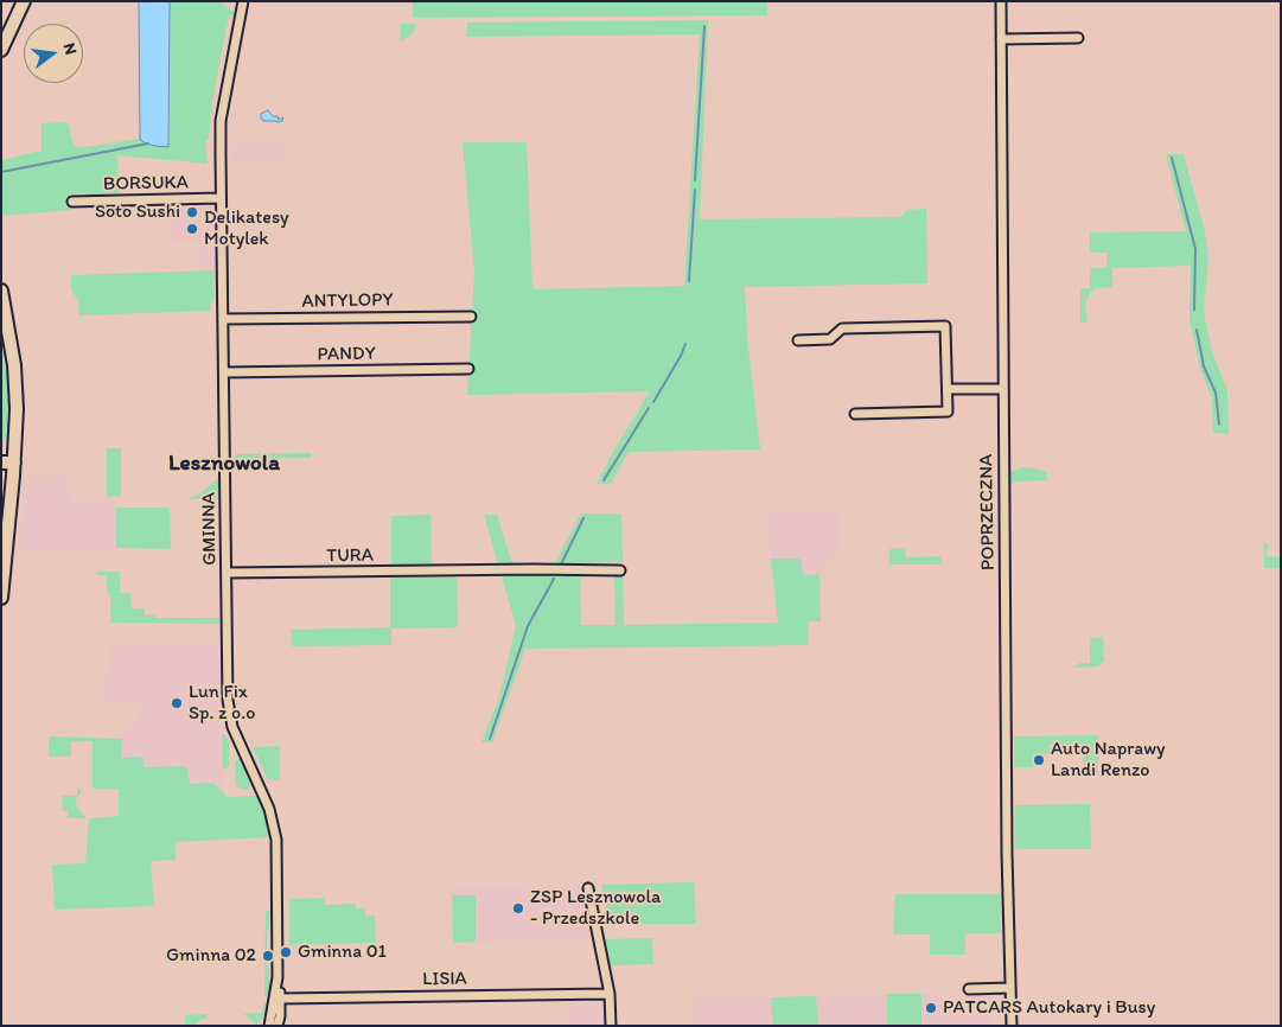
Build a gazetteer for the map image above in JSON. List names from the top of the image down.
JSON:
{
  "streets": {
    "street": [
      "BORSUKA",
      "ANTYLOPY",
      "PANDY",
      "POPRZECZNA",
      "GMINNA",
      "TURA",
      "LISIA"
    ]
  },
  "crossings": [
    ["BORSUKA", "GMINNA"],
    ["ANTYLOPY", "GMINNA"],
    ["PANDY", "GMINNA"],
    ["GMINNA", "TURA"],
    ["GMINNA", "LISIA"]
  ],
  "districts": ["Lesznowola"],
  "places": [
    "Soto Sushi",
    "Delikatesy Motylek",
    "Lun Fix Sp. z o.o",
    "Auto Naprawy Landi Renzo",
    "ZSP Lesznowola - Przedszkole",
    "Gminna 01",
    "Gminna 02",
    "PATCARS Autokary i Busy"
  ],
  "north": "right"
}
